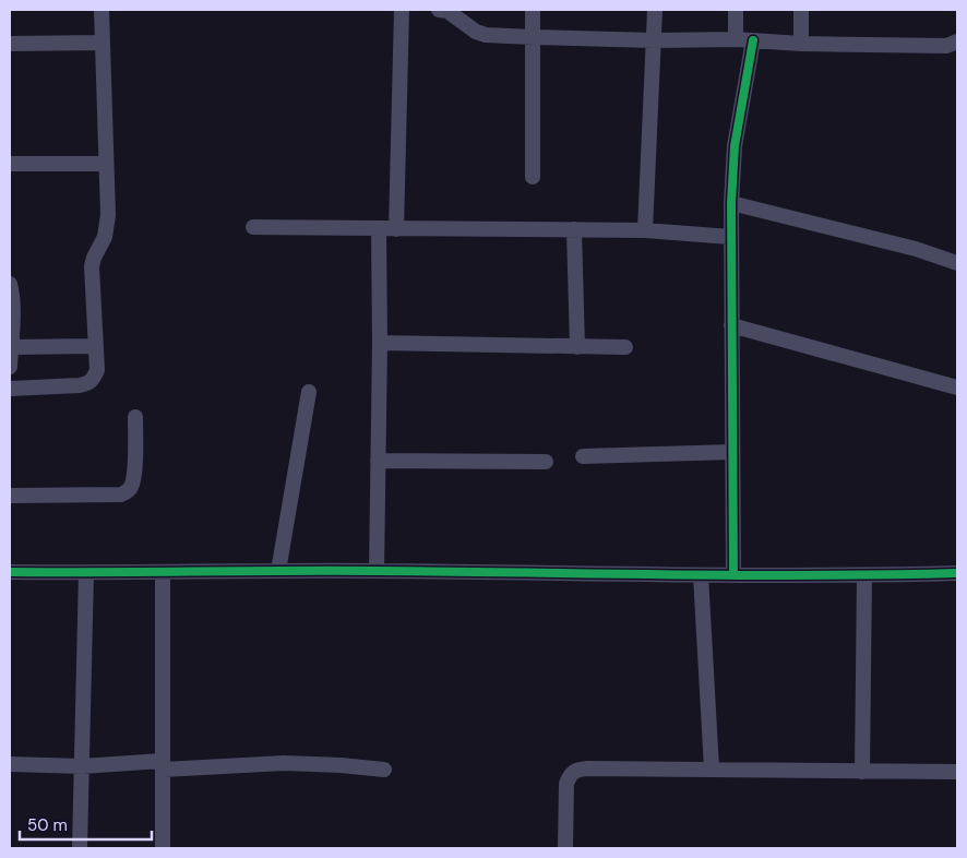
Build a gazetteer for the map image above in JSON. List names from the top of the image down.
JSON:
{
  "scale_bar": "50 m"
}
